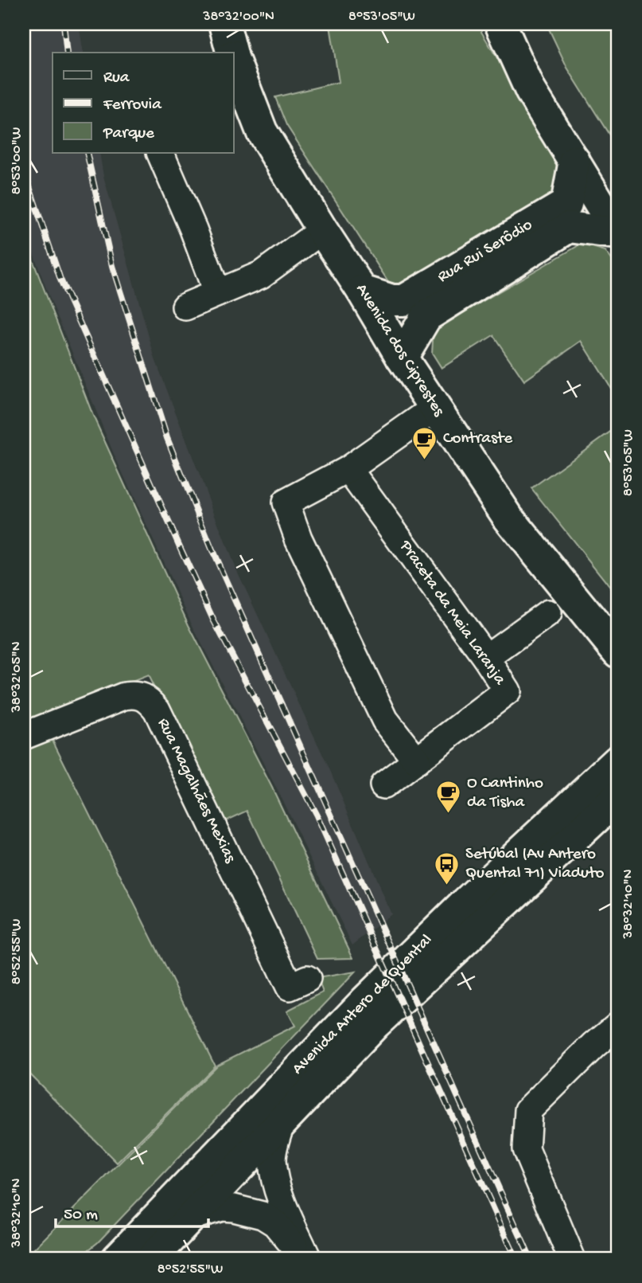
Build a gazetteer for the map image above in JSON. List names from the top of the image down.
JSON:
{
  "streets": {
    "main road": ["Rua Rui Serôdio", "Avenida dos Ciprestes", "Avenida Antero de Quental"],
    "street": ["Praceta da Meia Laranja", "Rua Magalhães Mexias"]
  },
  "crossings": [
    ["Rua Rui Serôdio", "Avenida dos Ciprestes"]
  ],
  "places": {
    "cafe": ["Contraste", "O Cantinho da Tisha"],
    "bus stop": ["Setúbal (Av Antero Quental 71) Viaduto"]
  },
  "legend": ["Rua", "Ferrovia", "Parque"],
  "scale_bar": "50 m",
  "coordinates": [
    "38°32'00\"N",
    "8°53'05\"W",
    "8°53'00\"W",
    "38°32'05\"N",
    "38°32'10\"N",
    "8°52'55\"W"
  ]
}
